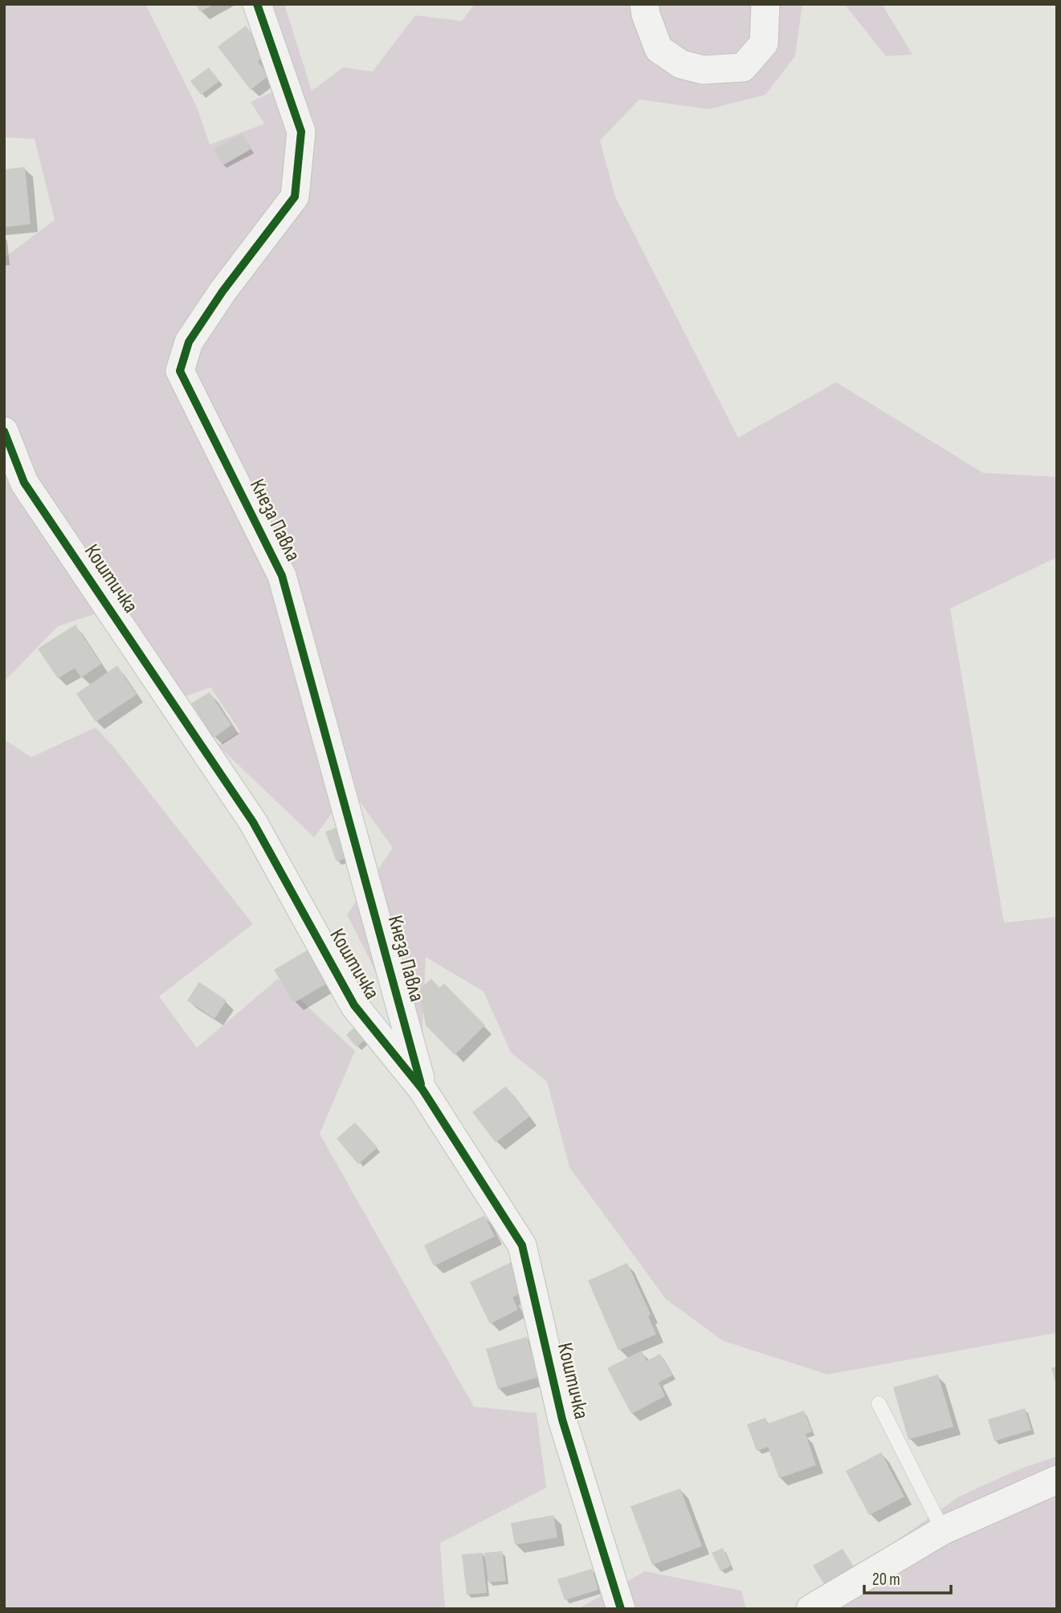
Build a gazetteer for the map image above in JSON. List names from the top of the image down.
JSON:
{
  "streets": {
    "street": ["Кнеза Павла", "Коштичка"]
  },
  "crossings": [
    ["Кнеза Павла", "Коштичка"]
  ],
  "scale_bar": "20 m"
}
